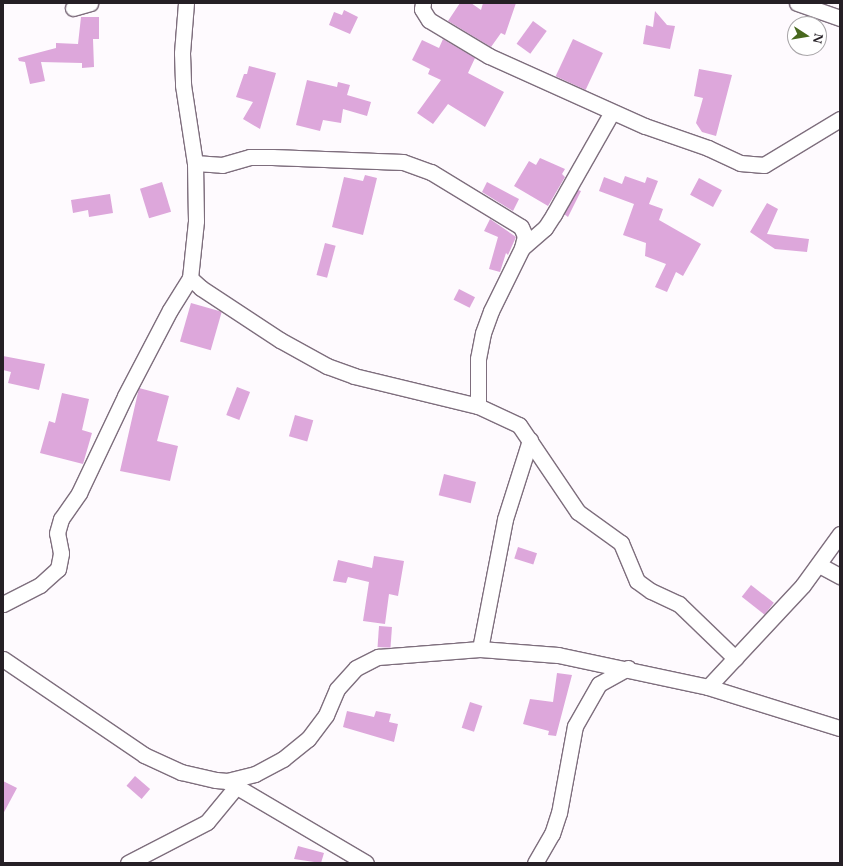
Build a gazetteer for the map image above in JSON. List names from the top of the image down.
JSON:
{
  "north": "right"
}
